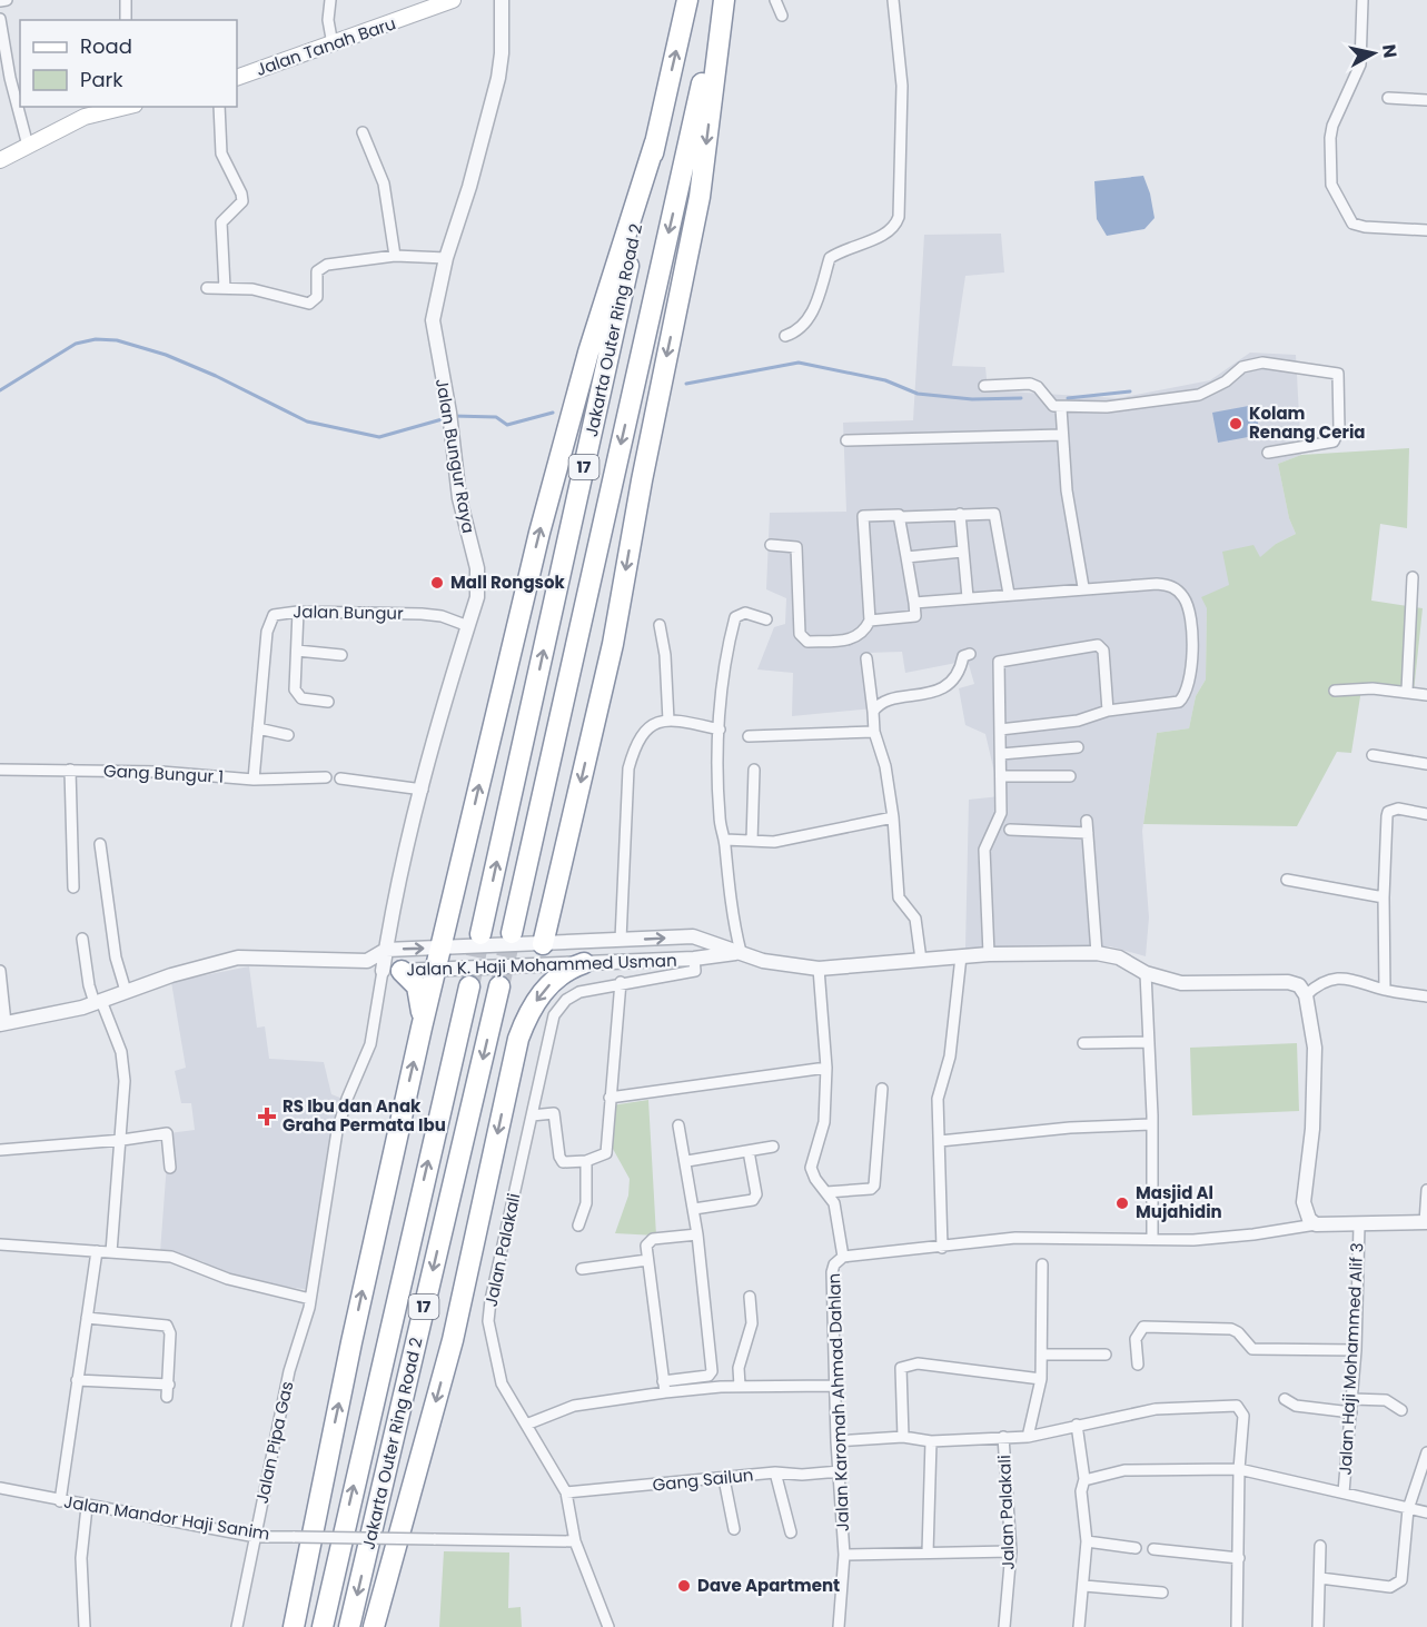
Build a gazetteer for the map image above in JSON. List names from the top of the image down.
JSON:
{
  "streets": {
    "highway": ["Jakarta Outer Ring Road 2", "17"],
    "main road": ["Jalan Tanah Baru"],
    "street": [
      "Jalan Bungur Raya",
      "Jalan Bungur",
      "Gang Bungur 1",
      "Jalan K. Haji Mohammed Usman",
      "Jalan Palakali",
      "Jalan Haji Mohammed Alif 3",
      "Jalan Karomah Ahmad Dahlan",
      "Jalan Pipa Gas",
      "Gang Sailun",
      "Jalan Mandor Haji Sanim"
    ]
  },
  "crossings": [
    ["Jalan Bungur Raya", "Jalan Bungur"],
    ["Jalan Bungur Raya", "Jalan K. Haji Mohammed Usman"],
    ["Jalan Bungur Raya", "Jalan Pipa Gas"],
    ["Jalan Bungur", "Gang Bungur 1"],
    ["Jalan K. Haji Mohammed Usman", "Jalan Palakali"],
    ["Jalan K. Haji Mohammed Usman", "Jalan Pipa Gas"],
    ["Jalan Palakali", "Gang Sailun"],
    ["Jalan Palakali", "Jalan Mandor Haji Sanim"],
    ["Jalan Karomah Ahmad Dahlan", "Gang Sailun"],
    ["Jalan Pipa Gas", "Jalan Mandor Haji Sanim"]
  ],
  "places": {
    "other": [
      "Kolam Renang Ceria",
      "Mall Rongsok",
      "Masjid Al Mujahidin",
      "Dave Apartment"
    ],
    "health": ["RS Ibu dan Anak Graha Permata Ibu"]
  },
  "legend": ["Road", "Park"],
  "north": "right"
}
